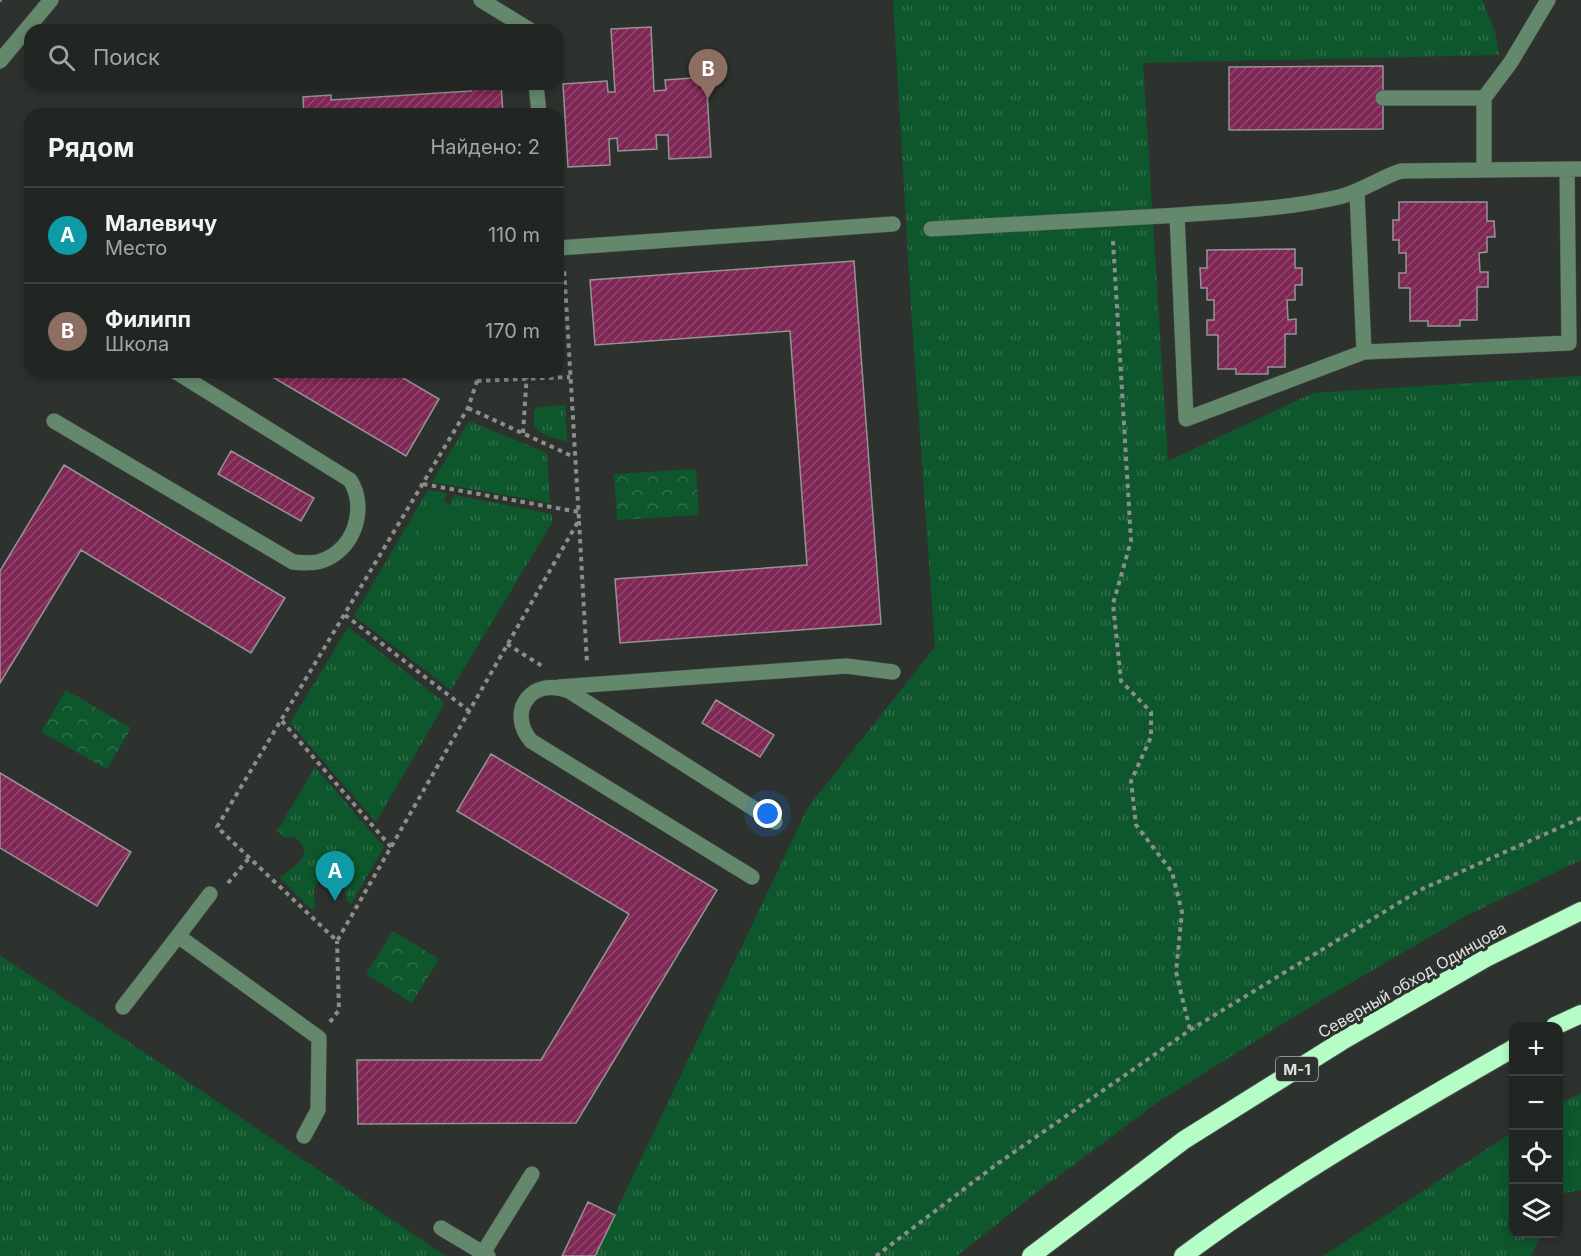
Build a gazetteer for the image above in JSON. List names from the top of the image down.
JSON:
{
  "streets": {
    "highway": ["Северный обход Одинцова", "М-1"]
  },
  "page": {
    "search": "Поиск",
    "pins": ["B", "A"],
    "heading": ["Рядом", "Найдено: 2"],
    "list": [
      {
        "mark": "A",
        "name": "Малевичу",
        "note": "Место",
        "value": "110 m"
      },
      {
        "mark": "B",
        "name": "Филипп",
        "note": "Школа",
        "value": "170 m"
      }
    ],
    "map_buttons": ["+", "−"]
  }
}
